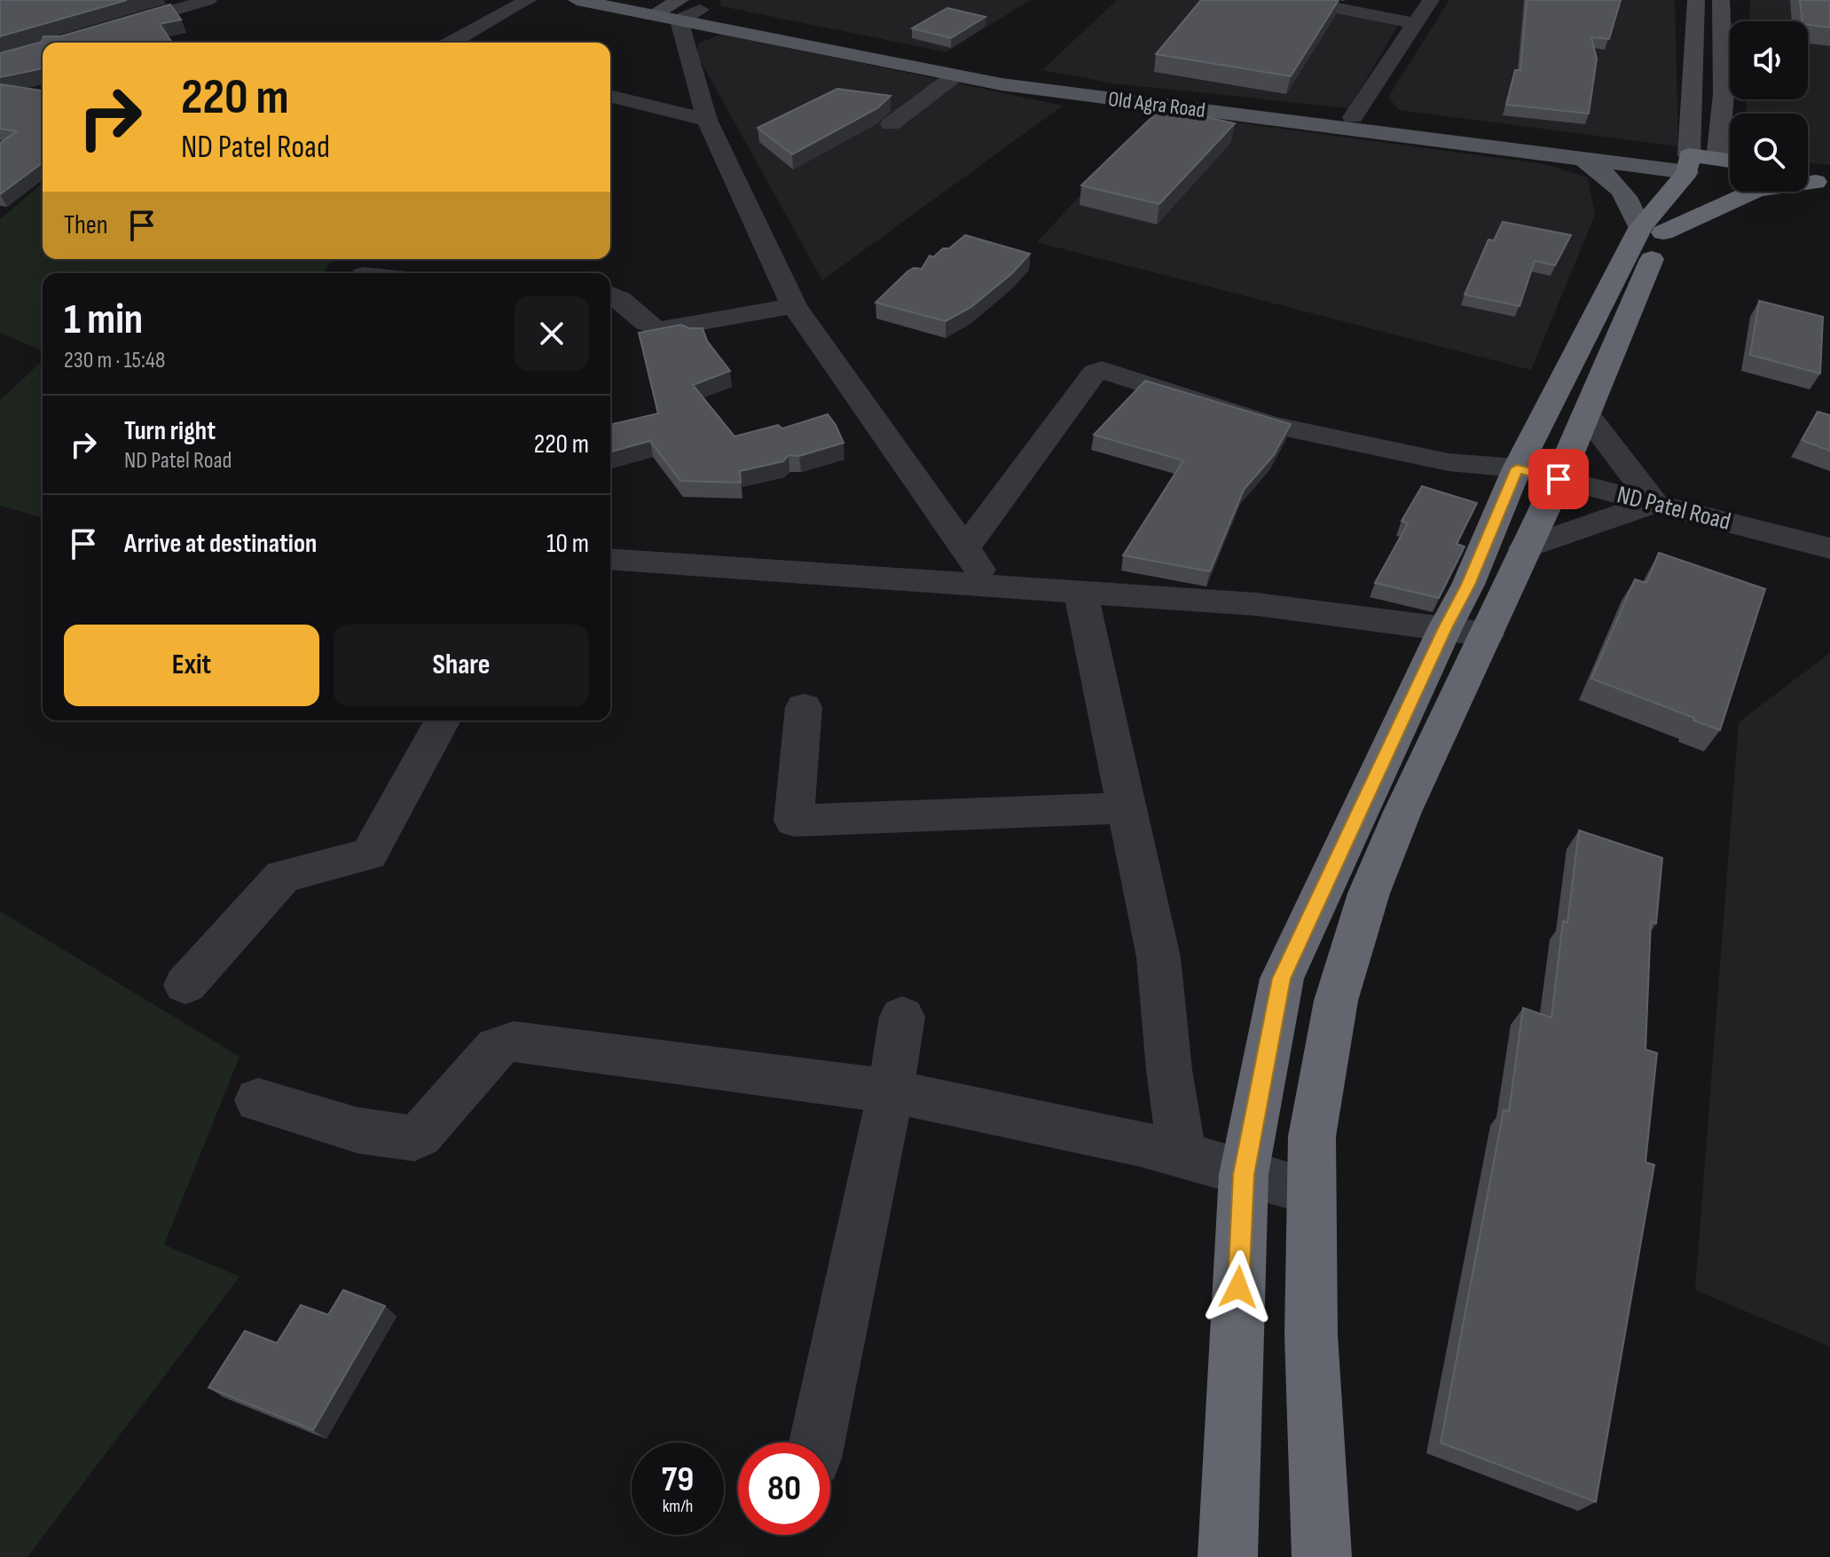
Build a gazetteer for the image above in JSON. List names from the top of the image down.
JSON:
{
  "streets": {
    "main road": ["Old Agra Road"],
    "street": ["ND Patel Road"]
  },
  "page": {
    "turn": ["220 m", "ND Patel Road"],
    "then": "Then",
    "heading": ["1 min", "230 m · 15:48"],
    "list": [
      {
        "name": "Turn right",
        "note": "ND Patel Road",
        "value": "220 m"
      },
      {
        "name": "Arrive at destination",
        "value": "10 m"
      }
    ],
    "buttons": ["Exit", "Share"],
    "speed": "79 km/h",
    "limit": "80"
  }
}
